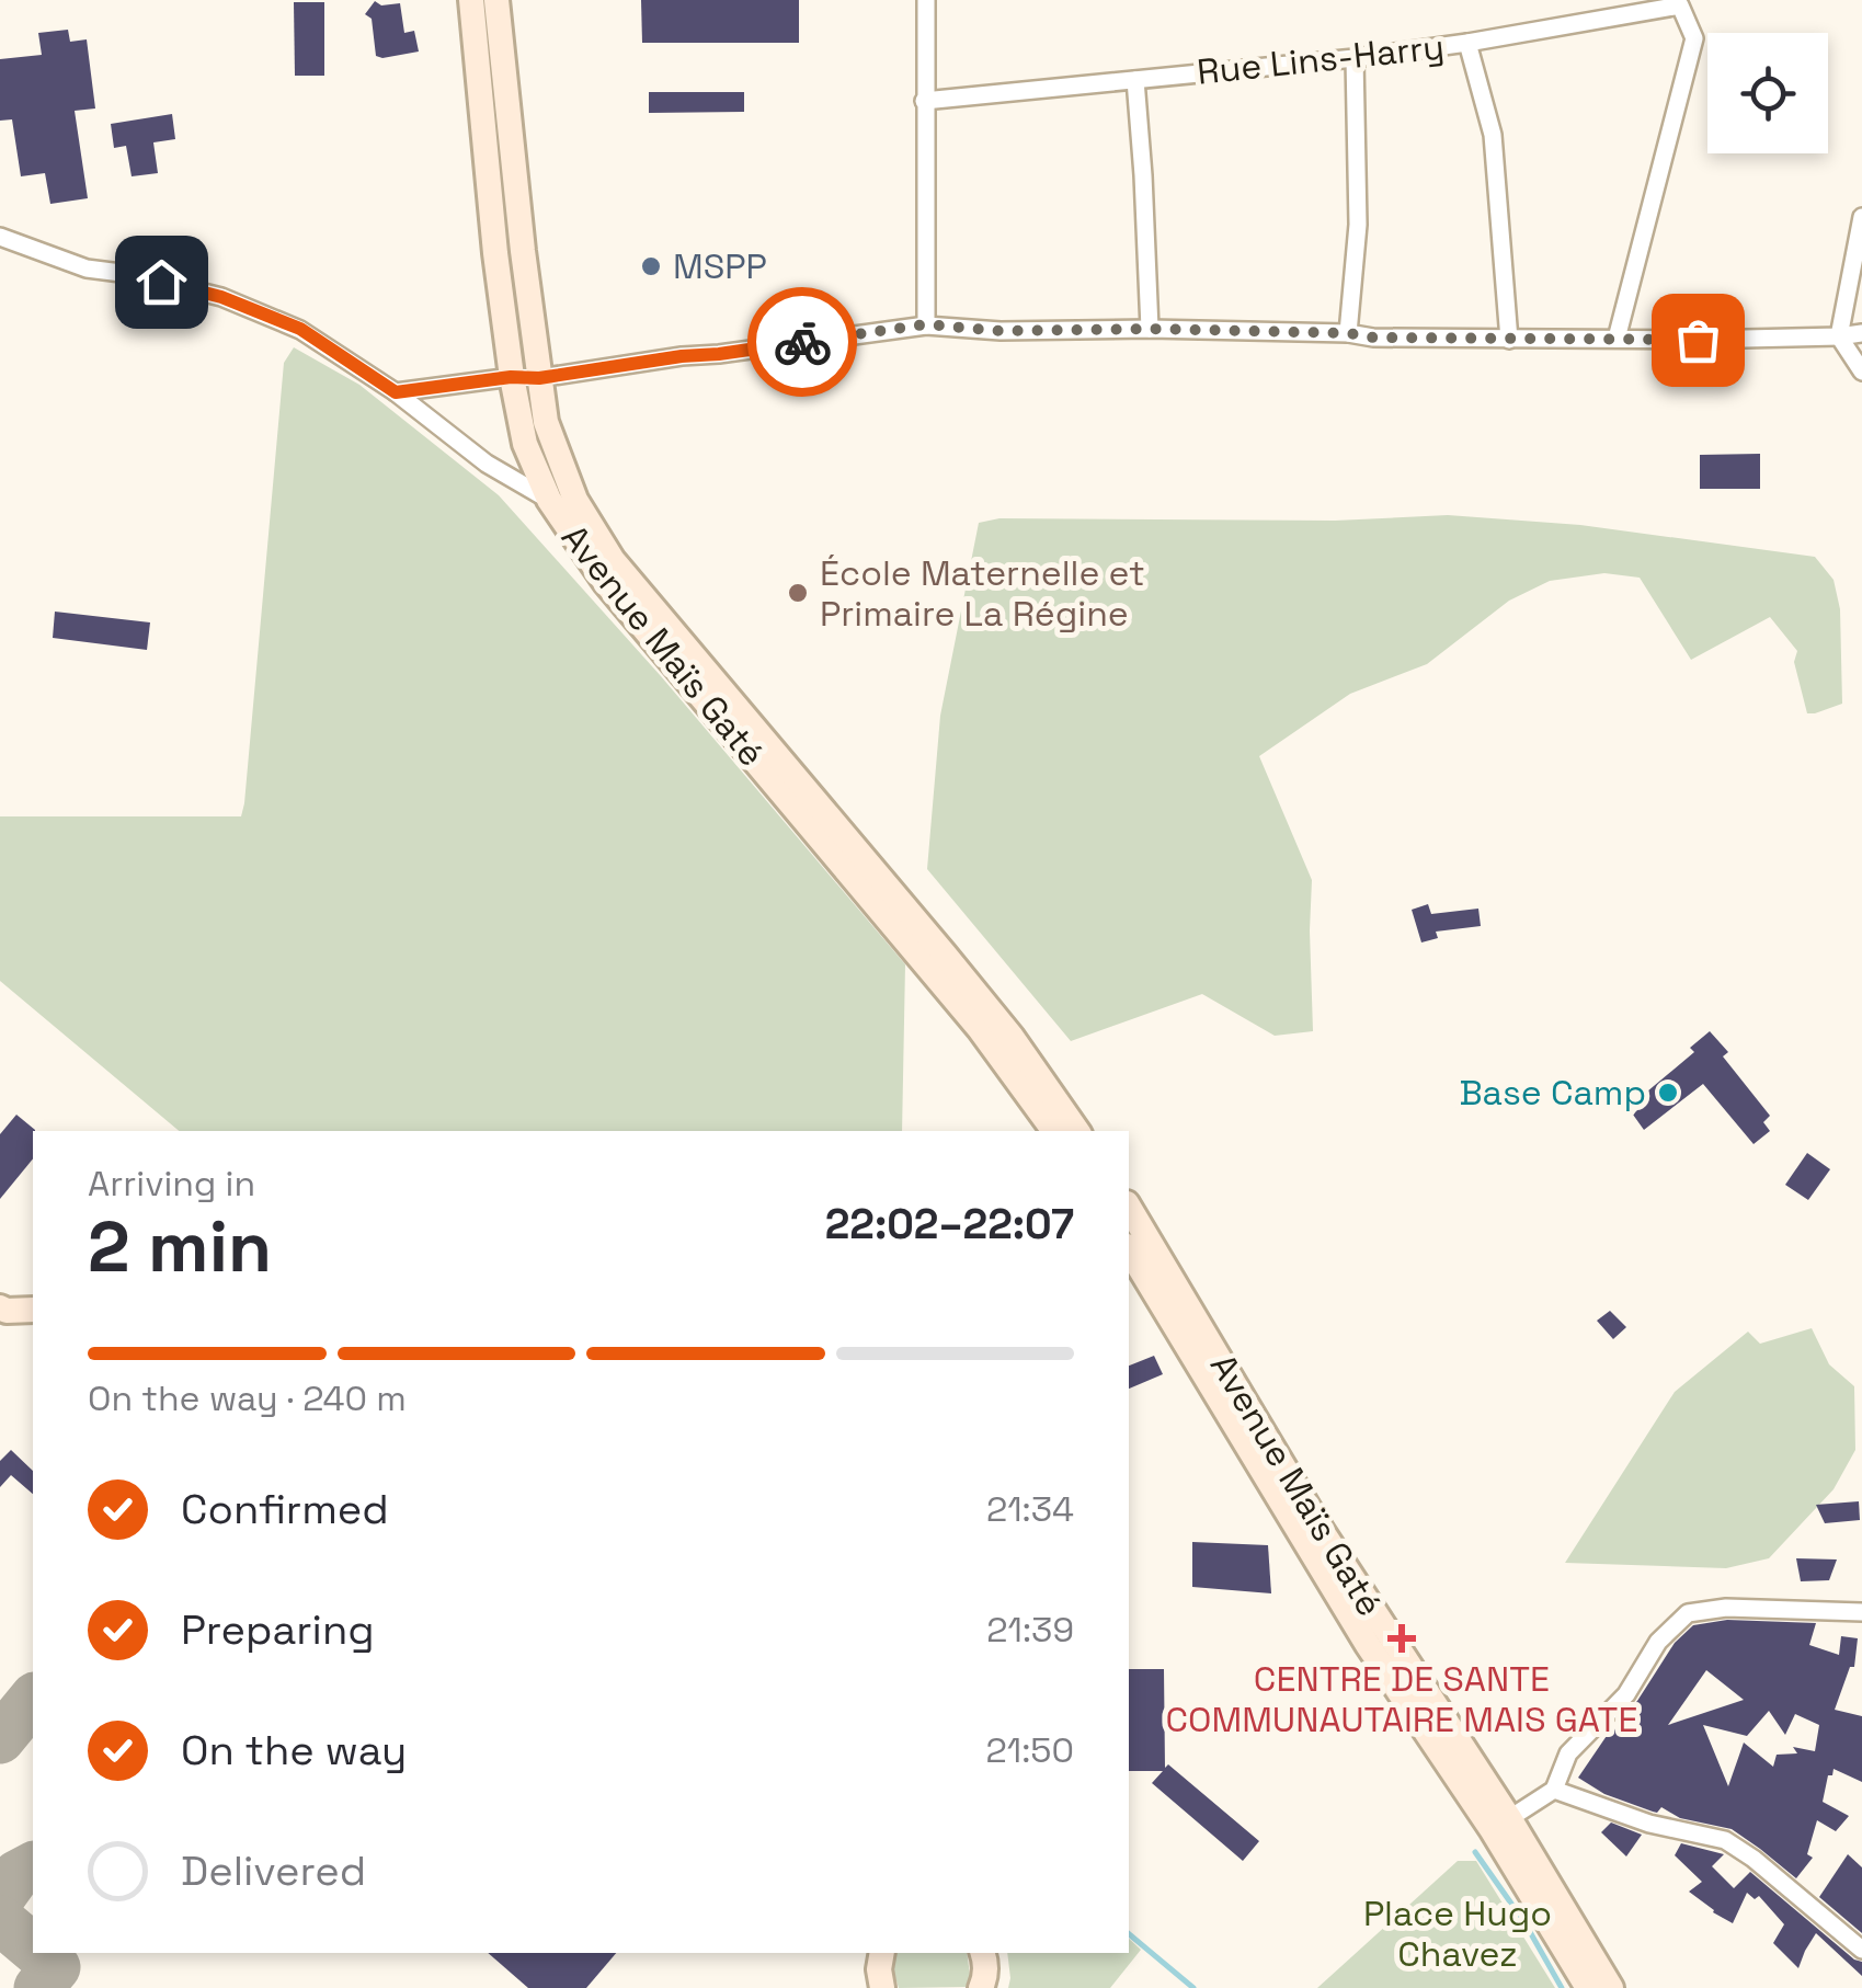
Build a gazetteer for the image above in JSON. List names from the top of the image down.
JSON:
{
  "streets": {
    "main road": ["Avenue Maïs Gaté"],
    "street": ["Rue Lins-Harry"]
  },
  "parks": ["Place Hugo Chavez"],
  "places": {
    "other": ["MSPP", "École Maternelle et Primaire La Régine", "Base Camp"],
    "health": ["CENTRE DE SANTE COMMUNAUTAIRE MAIS GATE"]
  },
  "page": {
    "heading": ["2 min", "Arriving in", "22:02–22:07"],
    "bar": "On the way · 240 m",
    "list": [
      ["Confirmed", "21:34"],
      ["Preparing", "21:39"],
      ["On the way", "21:50"],
      "Delivered"
    ]
  }
}
